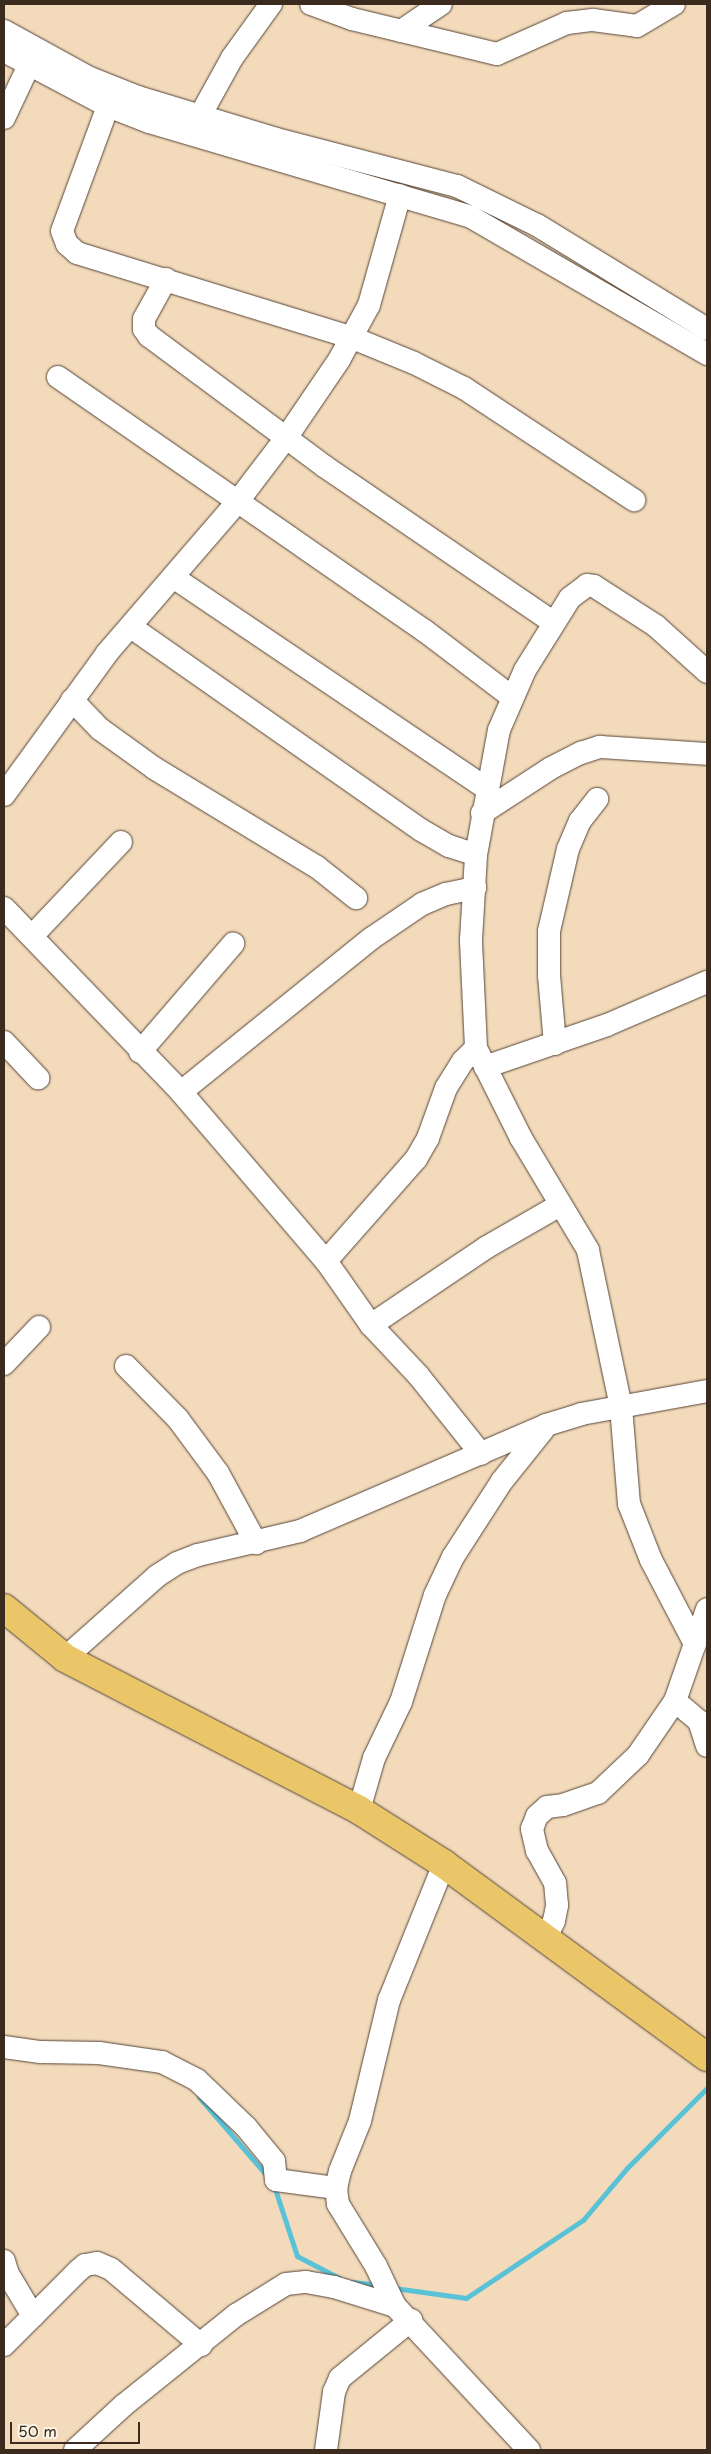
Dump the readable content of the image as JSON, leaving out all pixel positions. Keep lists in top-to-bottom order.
{
  "scale_bar": "50 m"
}
